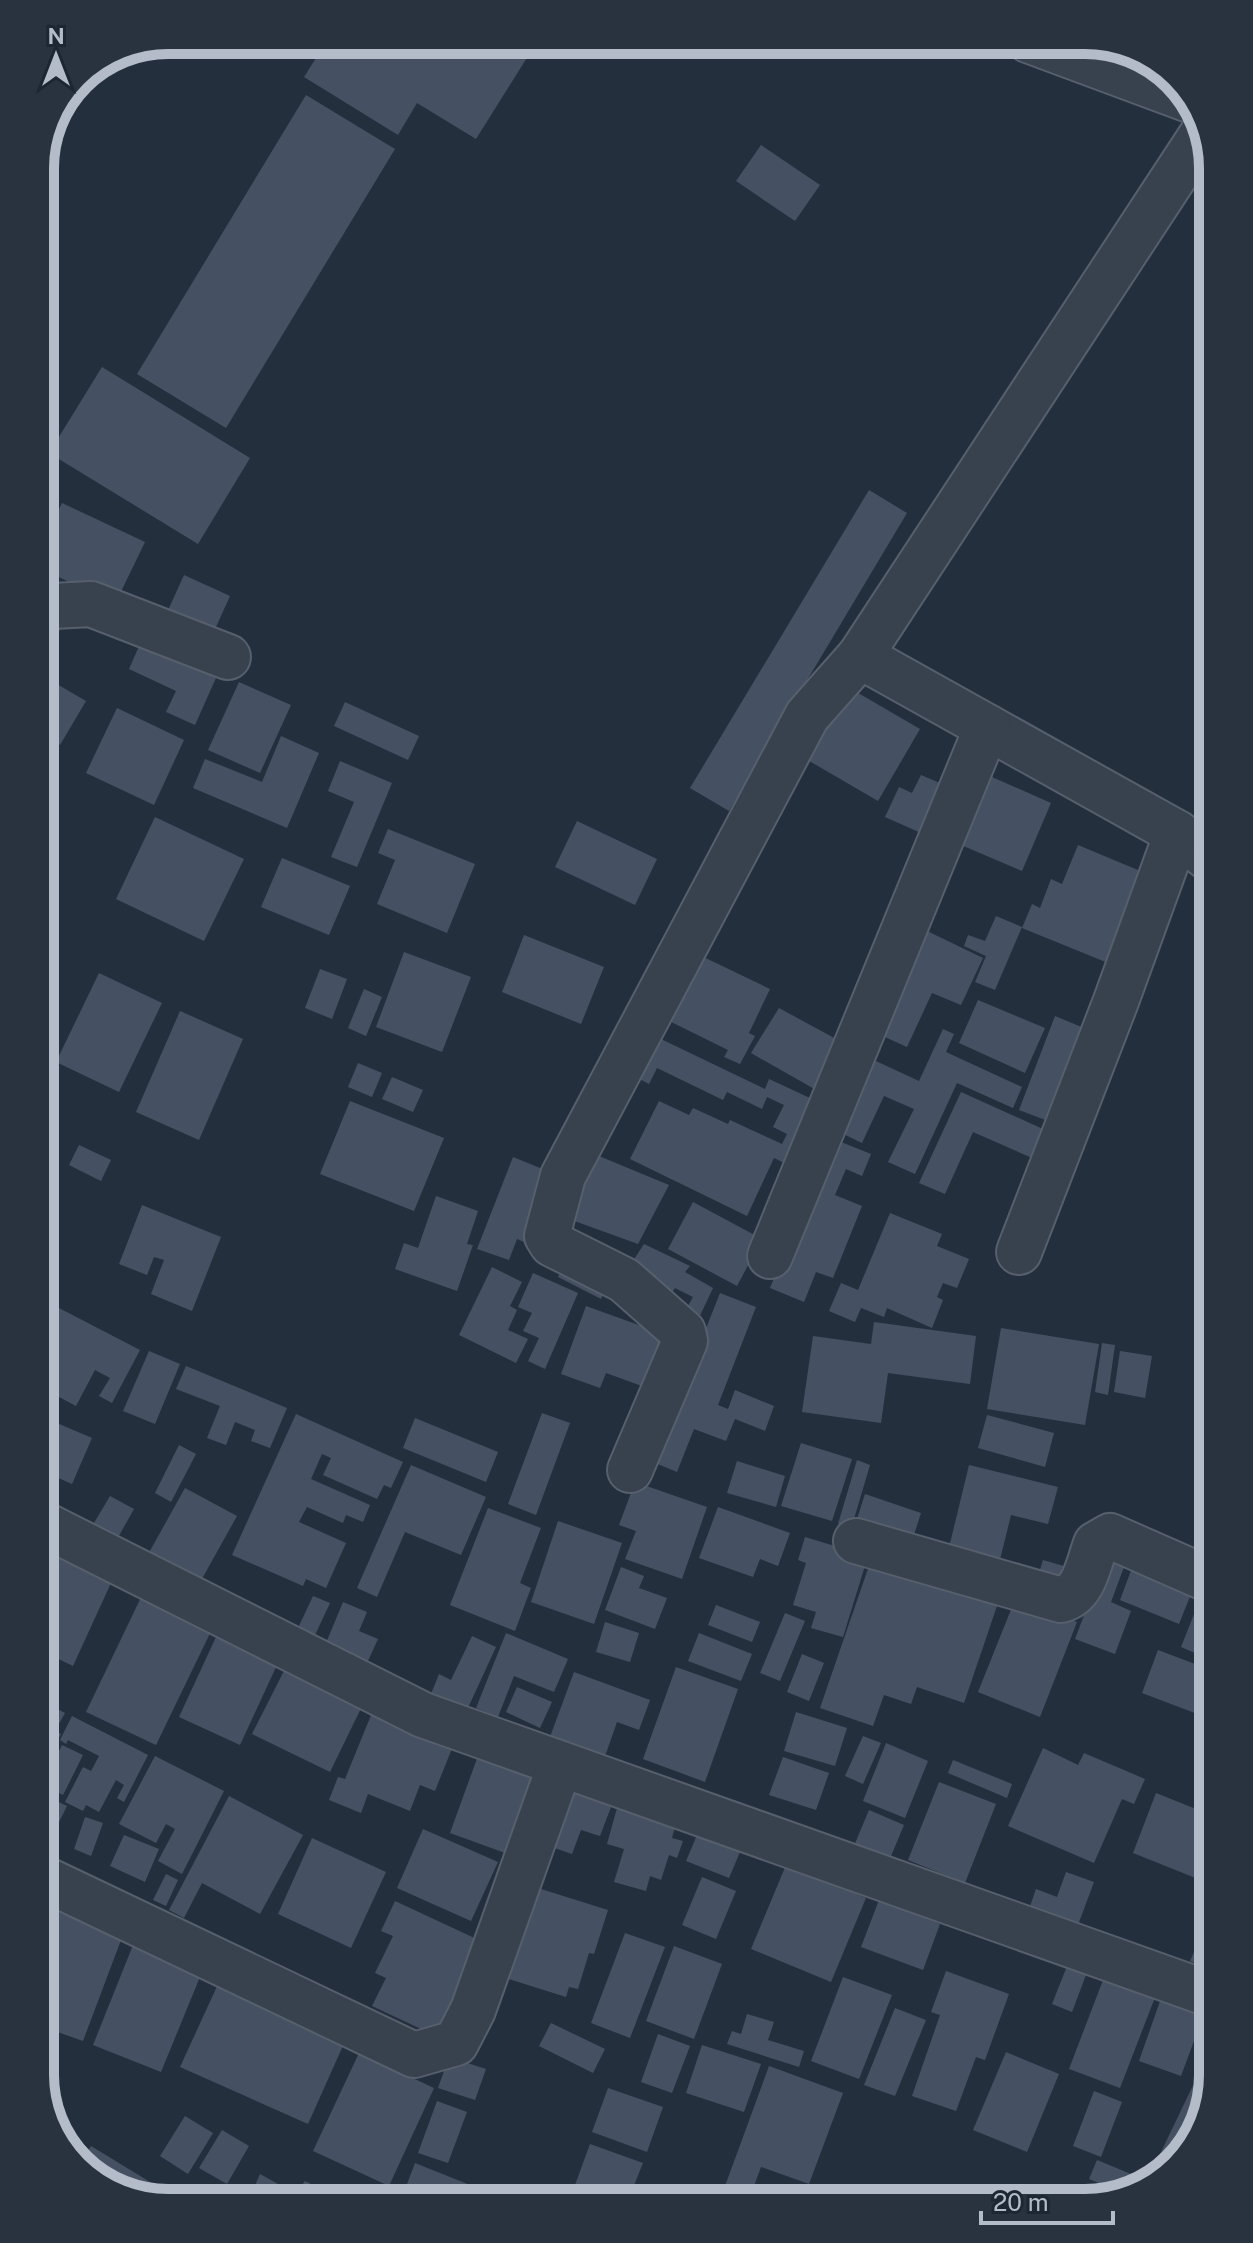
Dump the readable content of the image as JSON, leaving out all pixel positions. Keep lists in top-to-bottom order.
{
  "scale_bar": "20 m",
  "north": "top"
}
